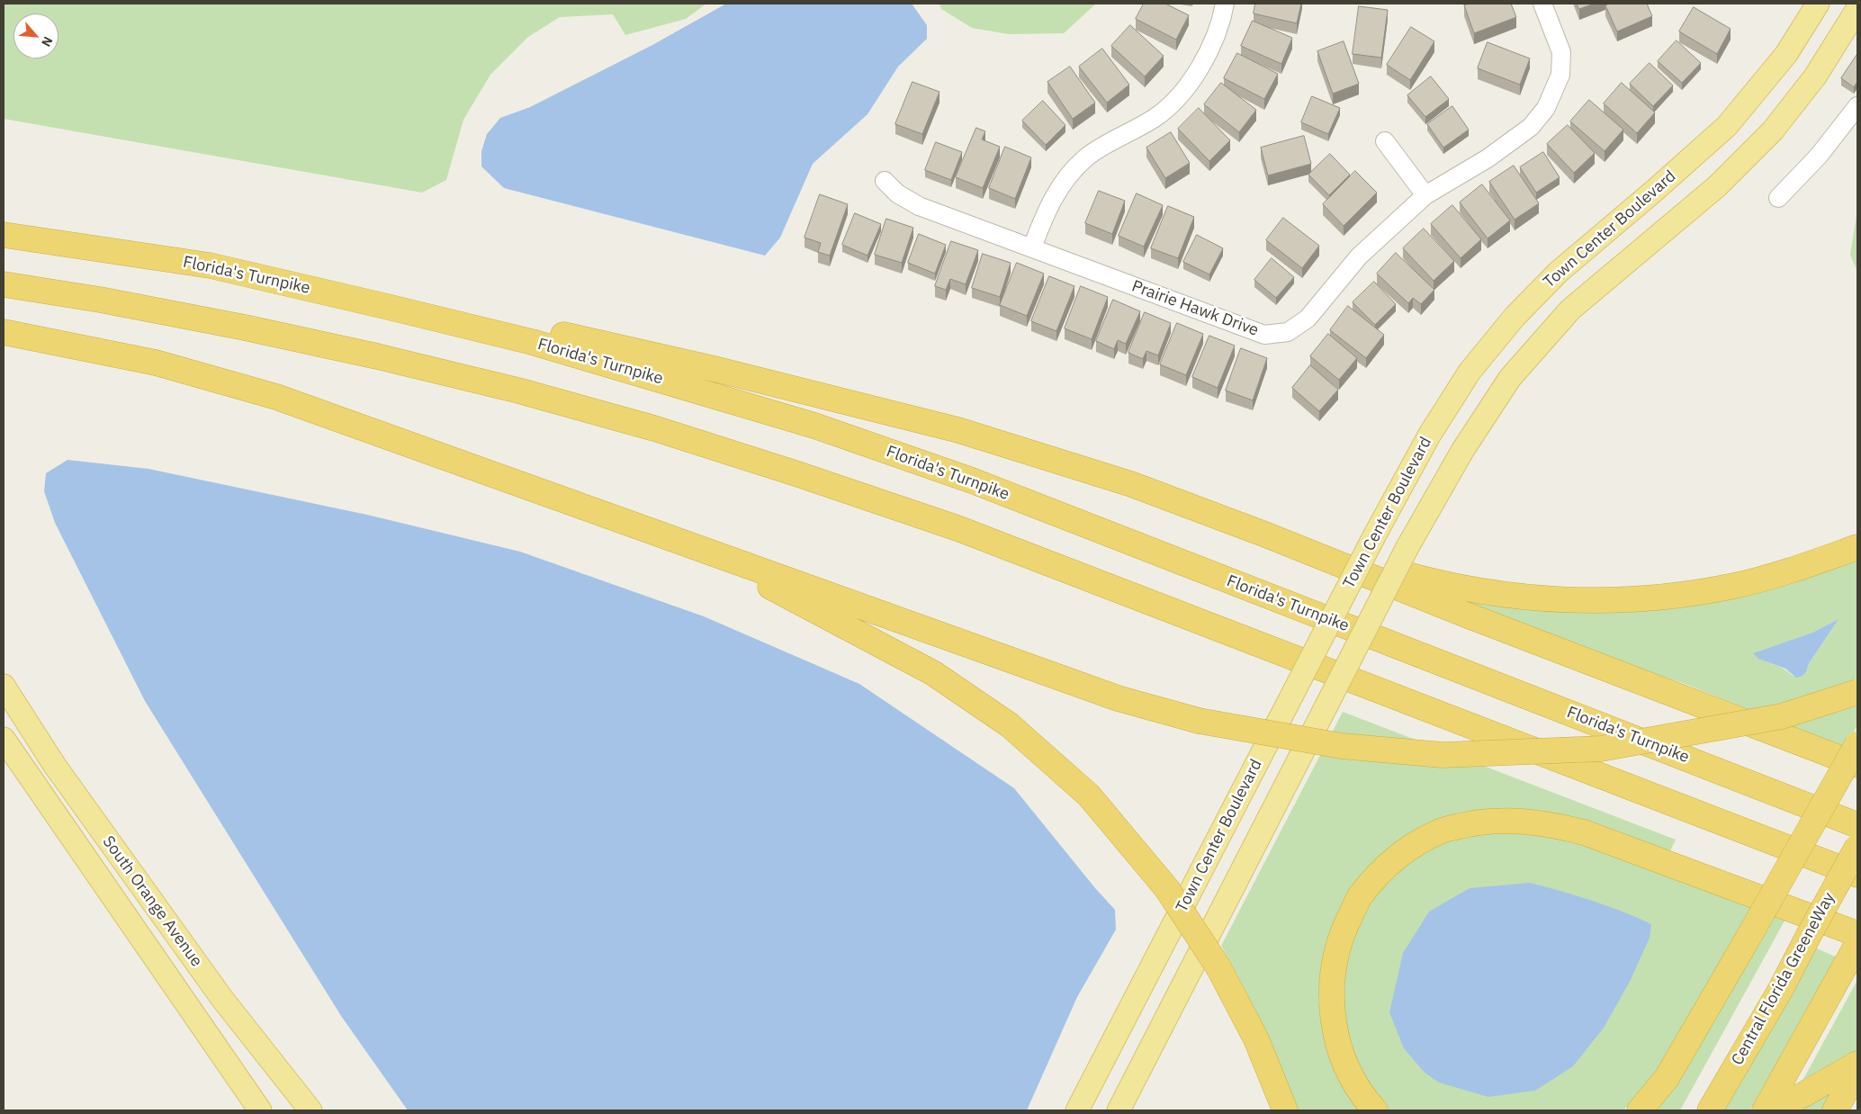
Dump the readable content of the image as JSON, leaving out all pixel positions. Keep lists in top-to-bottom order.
{
  "streets": {
    "highway": ["Florida's Turnpike", "Central Florida GreeneWay"],
    "main road": ["Town Center Boulevard", "South Orange Avenue"],
    "street": ["Prairie Hawk Drive"]
  },
  "north": "bottom right"
}
